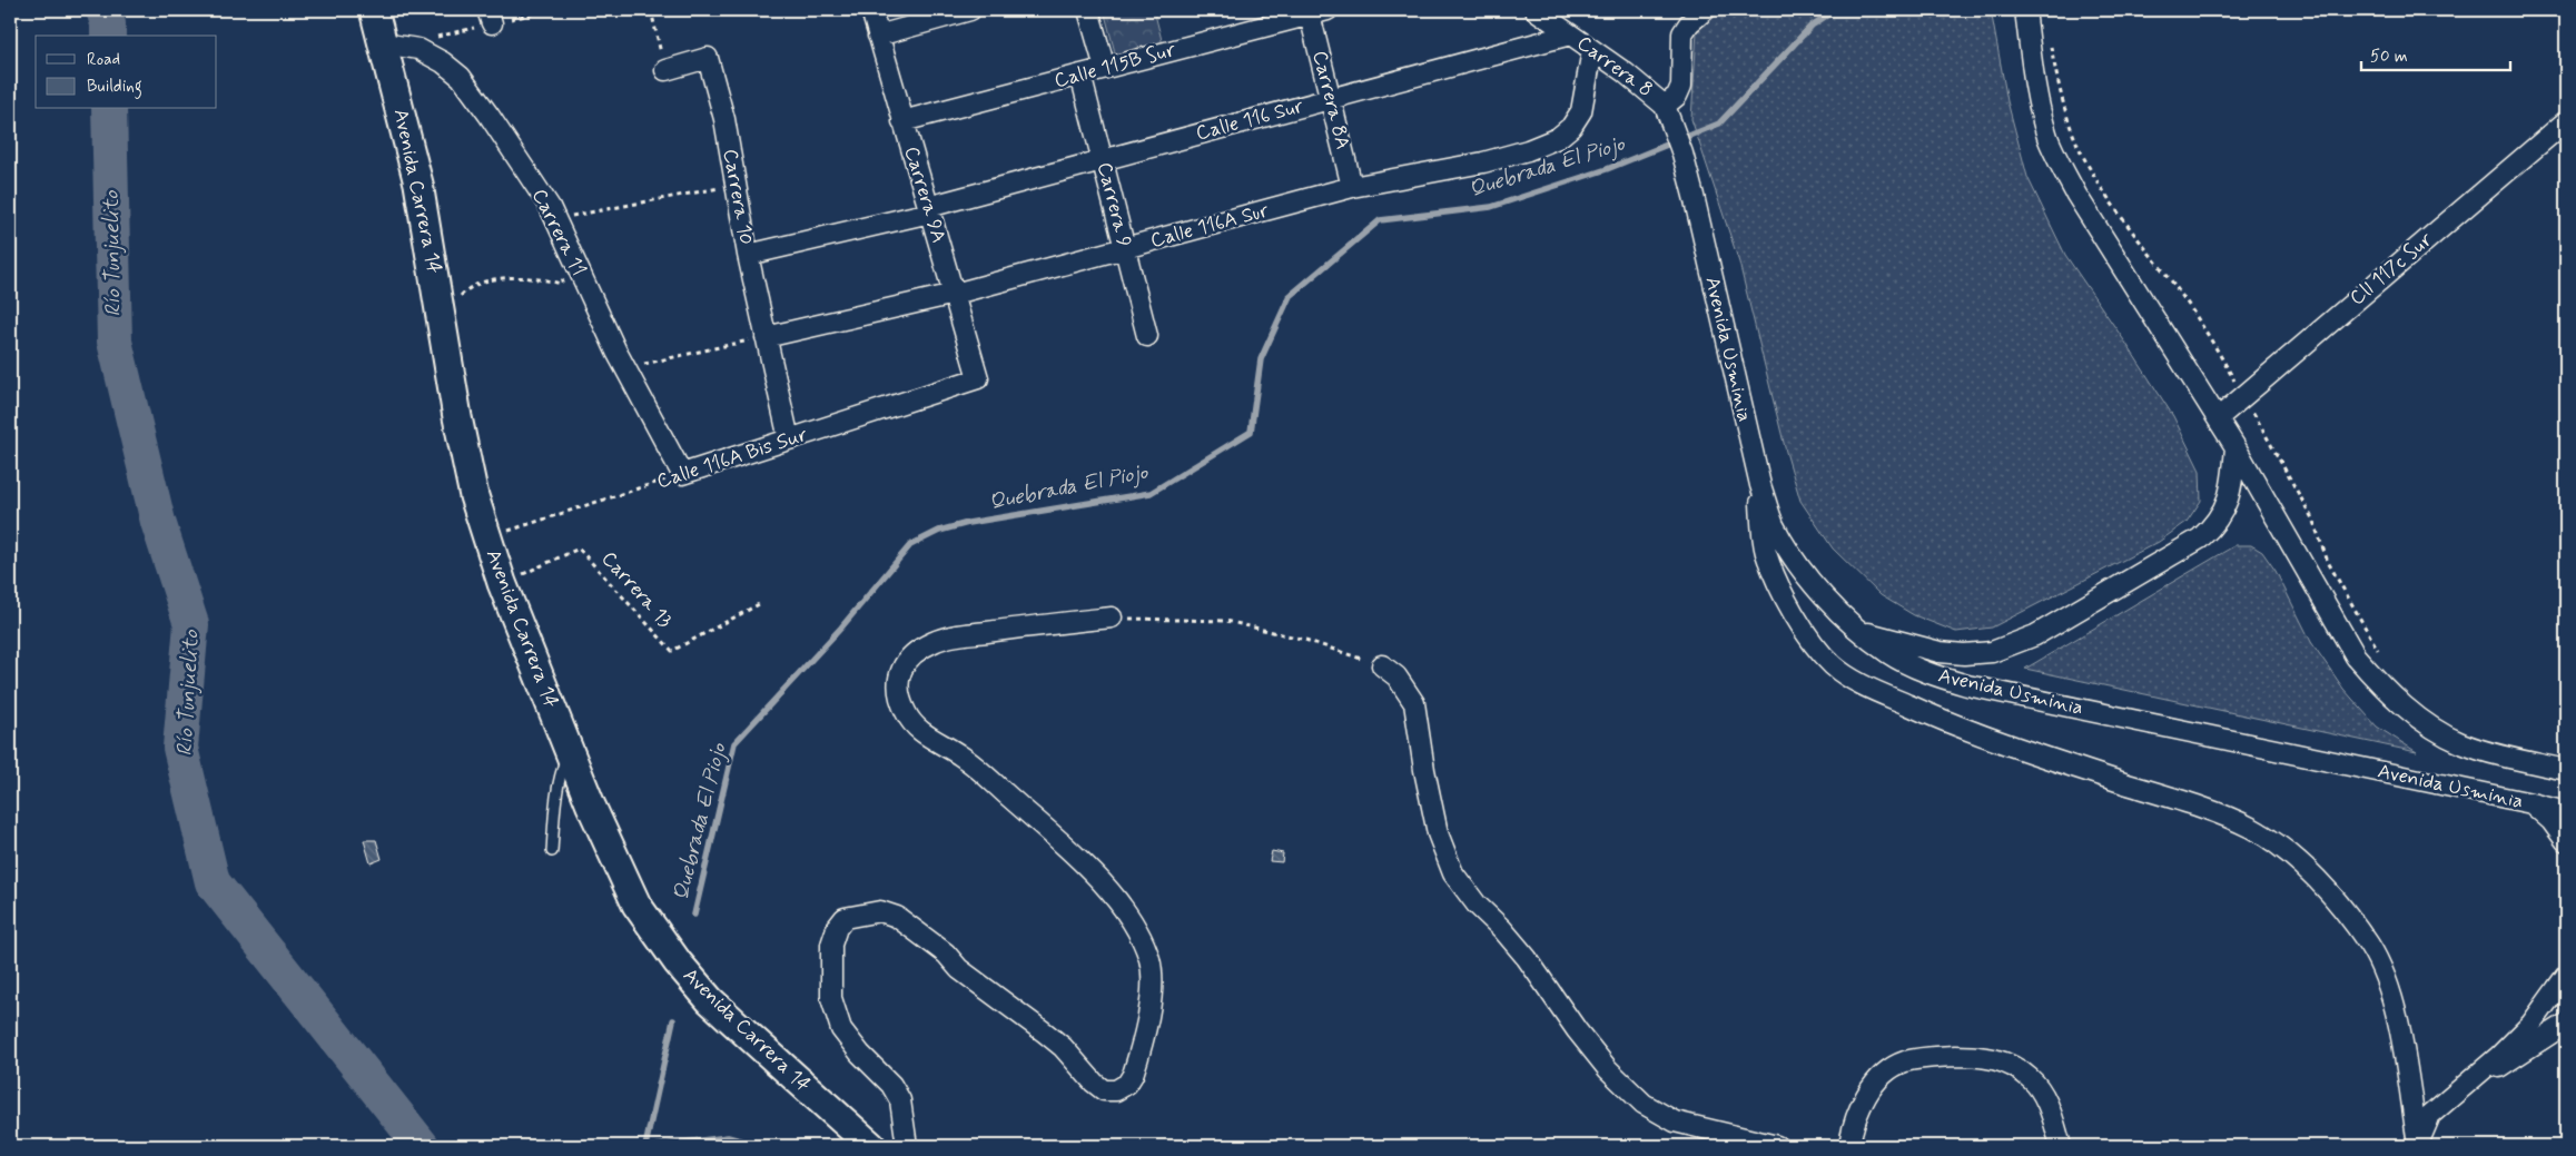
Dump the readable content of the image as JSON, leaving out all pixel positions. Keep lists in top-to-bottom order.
{
  "streets": {
    "main road": ["Avenida Carrera 14"],
    "street": [
      "Calle 115B Sur",
      "Carrera 8",
      "Carrera 8A",
      "Calle 116 Sur",
      "Carrera 9A",
      "Carrera 10",
      "Carrera 9",
      "Calle 116A Sur",
      "Carrera 11",
      "Cll 117c Sur",
      "Avenida Usminia",
      "Calle 116A Bis Sur"
    ],
    "path": ["Carrera 13"]
  },
  "crossings": [
    ["Calle 115B Sur", "Carrera 8A"],
    ["Calle 115B Sur", "Carrera 9A"],
    ["Calle 115B Sur", "Carrera 9"],
    ["Carrera 8", "Calle 116 Sur"],
    ["Carrera 8", "Calle 116A Sur"],
    ["Carrera 8", "Avenida Usminia"],
    ["Carrera 8A", "Calle 116 Sur"],
    ["Carrera 8A", "Calle 116A Sur"],
    ["Calle 116 Sur", "Carrera 9A"],
    ["Calle 116 Sur", "Carrera 10"],
    ["Calle 116 Sur", "Carrera 9"],
    ["Avenida Carrera 14", "Carrera 11"],
    ["Avenida Carrera 14", "Calle 116A Bis Sur"],
    ["Avenida Carrera 14", "Carrera 13"],
    ["Carrera 9A", "Calle 116A Sur"],
    ["Carrera 9A", "Calle 116A Bis Sur"],
    ["Carrera 10", "Calle 116A Sur"],
    ["Carrera 10", "Calle 116A Bis Sur"],
    ["Carrera 9", "Calle 116A Sur"],
    ["Carrera 11", "Calle 116A Bis Sur"],
    ["Cll 117c Sur", "Avenida Usminia"]
  ],
  "water": ["Quebrada El Piojo", "Río Tunjuelito"],
  "legend": ["Road", "Building"],
  "scale_bar": "50 m"
}
